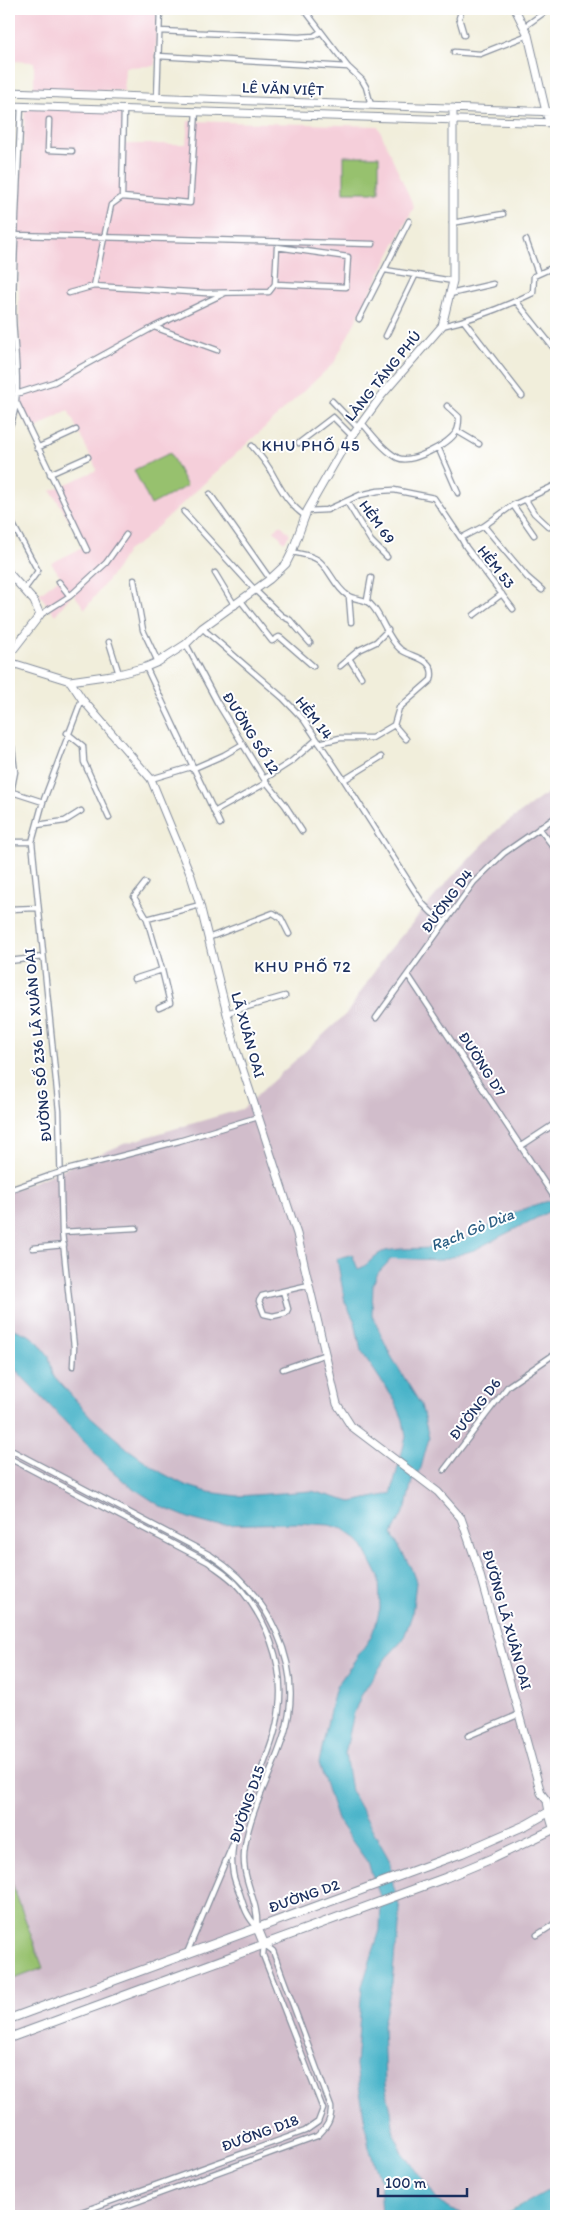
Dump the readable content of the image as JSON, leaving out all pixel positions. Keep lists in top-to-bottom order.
{
  "streets": {
    "main road": [
      "LÊ VĂN VIỆT",
      "LÀNG TĂNG PHÚ",
      "LÃ XUÂN OAI",
      "ĐƯỜNG LÃ XUÂN OAI",
      "ĐƯỜNG D2"
    ],
    "street": [
      "HẺM 69",
      "HẺM 53",
      "HẺM 14",
      "ĐƯỜNG SỐ 12",
      "ĐƯỜNG D4",
      "ĐƯỜNG SỐ 236 LÃ XUÂN OAI",
      "ĐƯỜNG D7",
      "ĐƯỜNG D6",
      "ĐƯỜNG D15",
      "ĐƯỜNG D18"
    ]
  },
  "crossings": [
    ["LÊ VĂN VIỆT", "LÀNG TĂNG PHÚ"],
    ["LÀNG TĂNG PHÚ", "HẺM 53"],
    ["LÀNG TĂNG PHÚ", "HẺM 14"],
    ["LÀNG TĂNG PHÚ", "ĐƯỜNG SỐ 12"],
    ["LÀNG TĂNG PHÚ", "LÃ XUÂN OAI"],
    ["HẺM 69", "HẺM 53"],
    ["HẺM 14", "ĐƯỜNG D4"],
    ["ĐƯỜNG D4", "ĐƯỜNG D7"],
    ["LÃ XUÂN OAI", "ĐƯỜNG SỐ 236 LÃ XUÂN OAI"],
    ["LÃ XUÂN OAI", "ĐƯỜNG LÃ XUÂN OAI"],
    ["ĐƯỜNG LÃ XUÂN OAI", "ĐƯỜNG D2"],
    ["ĐƯỜNG D15", "ĐƯỜNG D2"]
  ],
  "districts": ["KHU PHỐ 45", "KHU PHỐ 72"],
  "water": ["Rạch Gò Dừa"],
  "scale_bar": "100 m"
}
